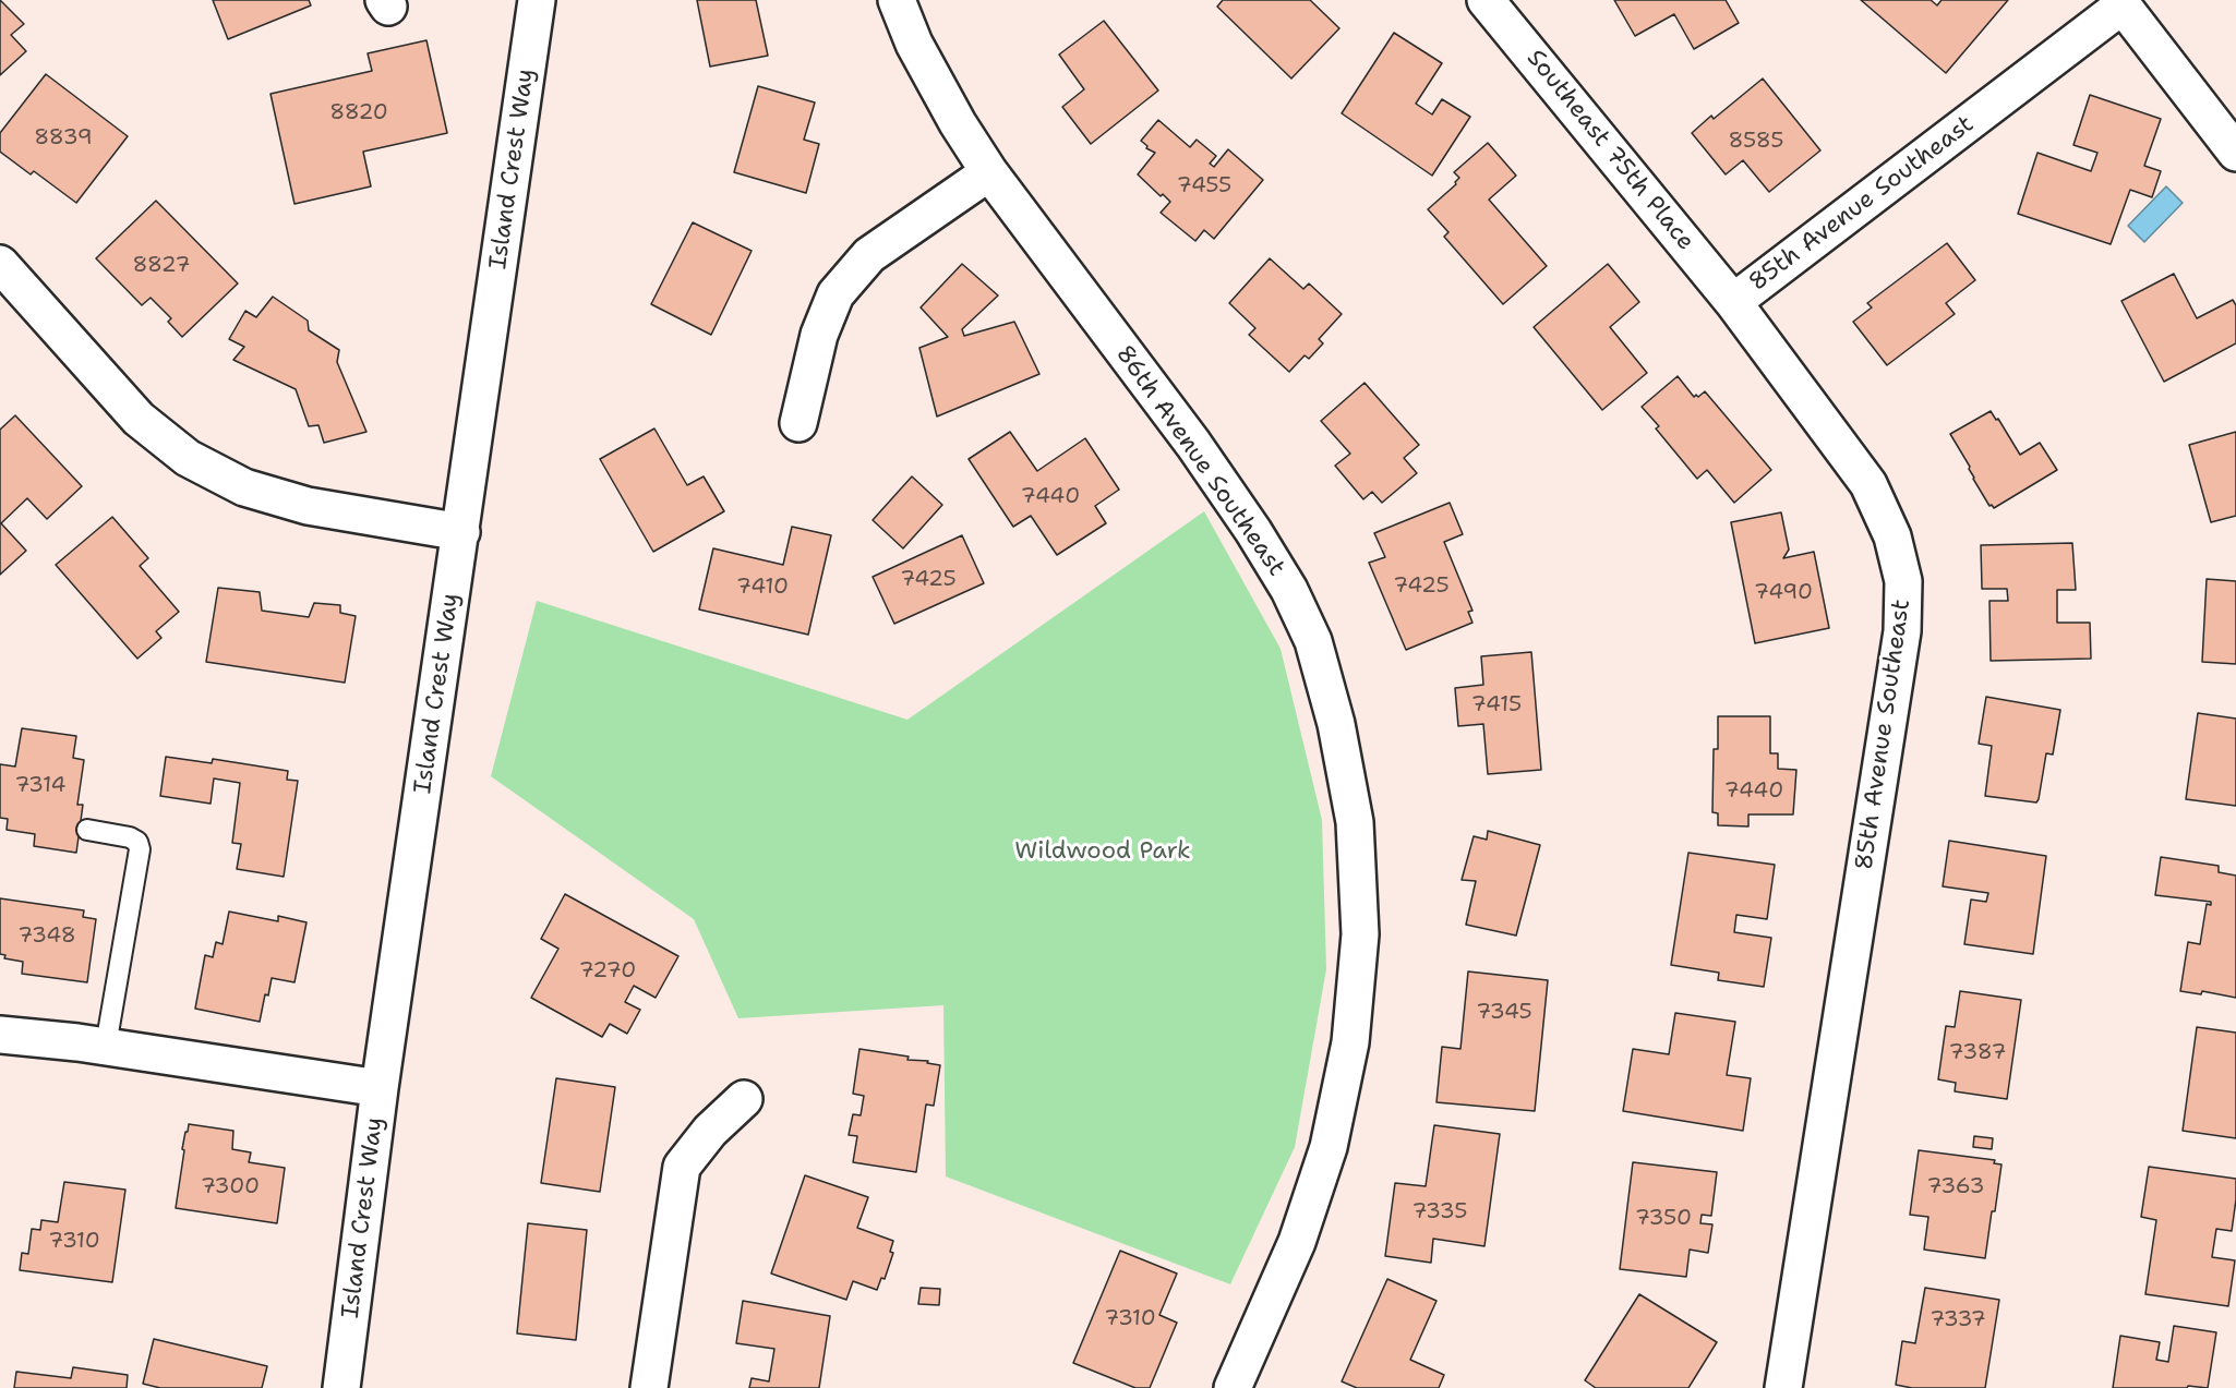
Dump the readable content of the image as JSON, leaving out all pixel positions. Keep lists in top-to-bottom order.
{
  "streets": {
    "street": [
      "Southeast 75th Place",
      "Island Crest Way",
      "85th Avenue Southeast",
      "86th Avenue Southeast"
    ]
  },
  "crossings": [
    ["Southeast 75th Place", "85th Avenue Southeast"]
  ],
  "parks": ["Wildwood Park"],
  "house_numbers": [
    "8820",
    "8839",
    "8585",
    "7455",
    "8827",
    "7440",
    "7425",
    "7425",
    "7410",
    "7490",
    "7415",
    "7314",
    "7440",
    "7348",
    "7270",
    "7345",
    "7387",
    "7300",
    "7363",
    "7335",
    "7350",
    "7310",
    "7310",
    "7337"
  ]
}
